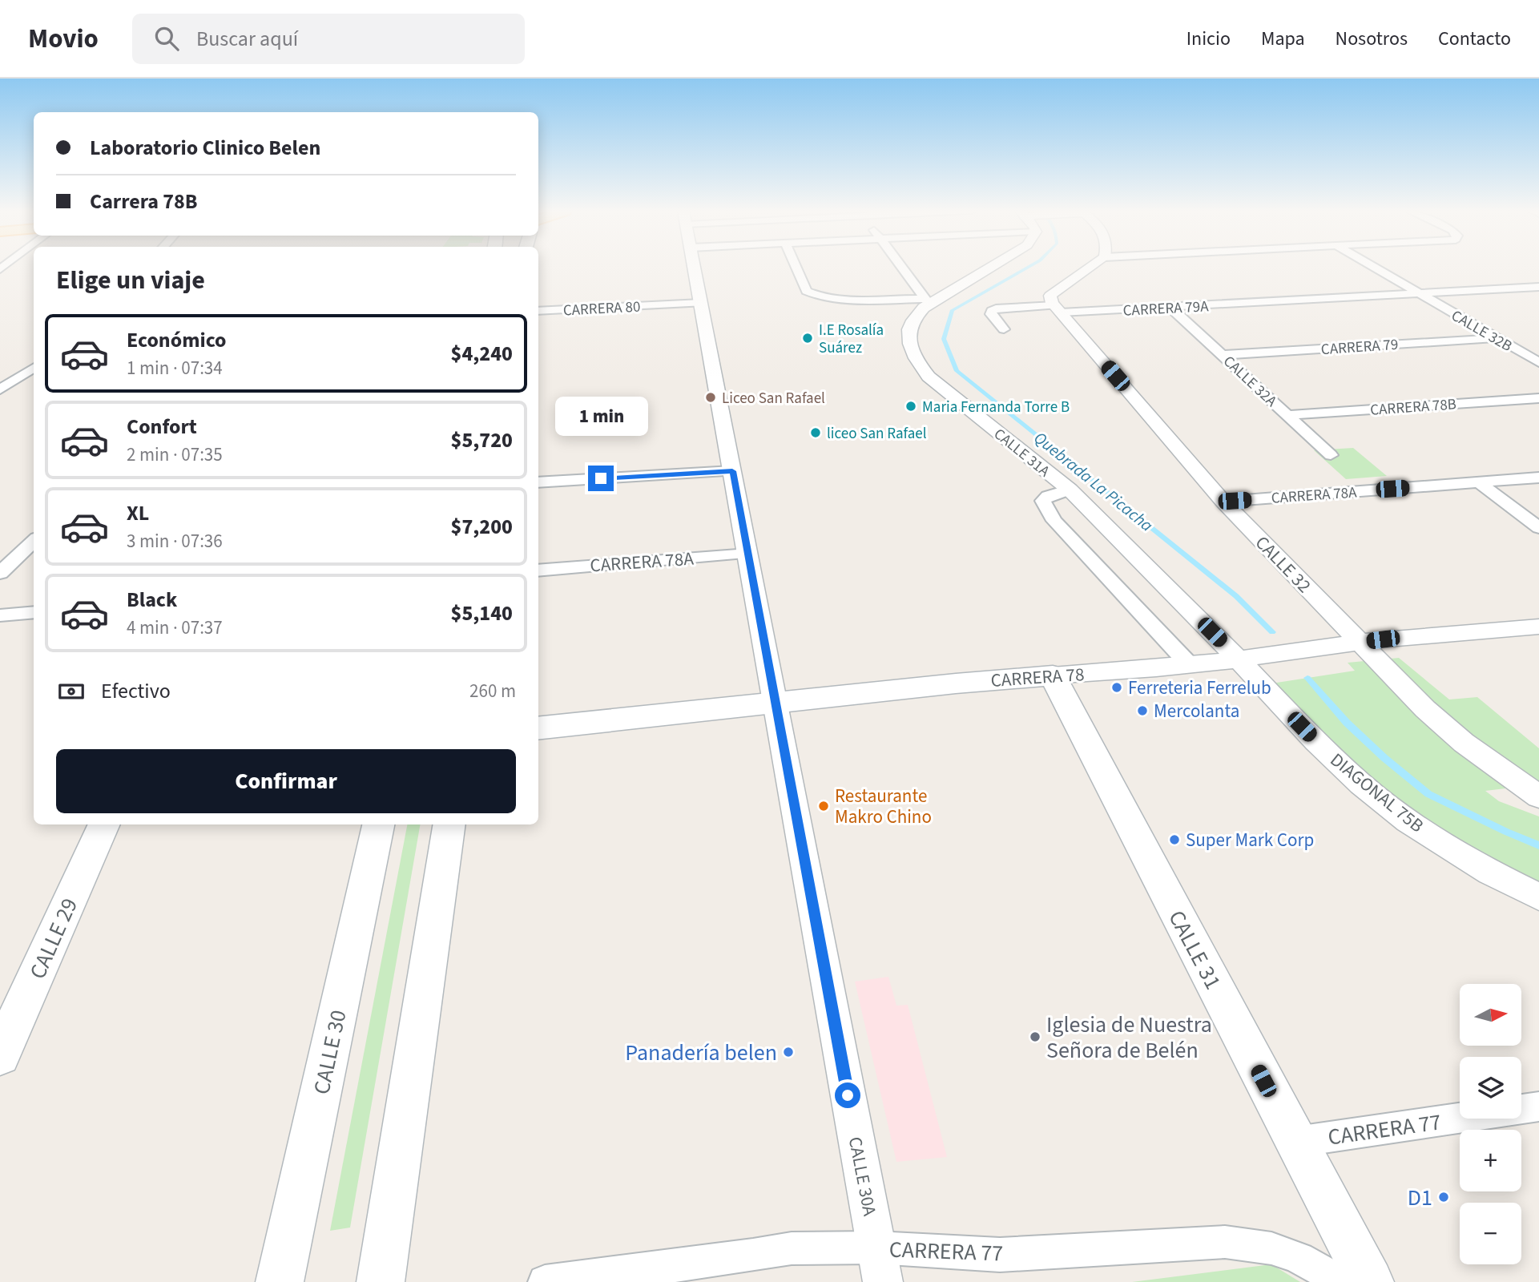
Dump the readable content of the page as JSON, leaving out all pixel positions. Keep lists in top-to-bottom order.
{
  "streets": {
    "main road": [
      "CARRERA 78",
      "CALLE 29",
      "CALLE 31",
      "CALLE 30"
    ],
    "street": [
      "CARRERA 80",
      "CARRERA 79A",
      "CALLE 32B",
      "CARRERA 79",
      "CALLE 32A",
      "CARRERA 78B",
      "CALLE 31A",
      "CARRERA 78A",
      "CALLE 32",
      "DIAGONAL 75B",
      "CARRERA 77",
      "CALLE 30A"
    ]
  },
  "crossings": [
    ["CARRERA 80", "CALLE 30A"],
    ["CARRERA 79A", "CALLE 32B"],
    ["CARRERA 79A", "CALLE 32A"],
    ["CARRERA 79A", "CALLE 32"],
    ["CALLE 32B", "CARRERA 79"],
    ["CARRERA 79", "CALLE 32A"],
    ["CALLE 32A", "CARRERA 78B"],
    ["CALLE 31A", "CARRERA 78"],
    ["CALLE 31A", "DIAGONAL 75B"],
    ["CARRERA 78A", "CALLE 32"],
    ["CARRERA 78A", "CALLE 30A"],
    ["CALLE 32", "CARRERA 78"],
    ["CARRERA 78", "DIAGONAL 75B"],
    ["CARRERA 78", "CALLE 31"],
    ["CARRERA 78", "CALLE 30A"],
    ["CALLE 31", "CARRERA 77"],
    ["CARRERA 77", "CALLE 30A"]
  ],
  "water": ["Quebrada La Picacha"],
  "places": [
    "I.E Rosalía Suárez",
    "Liceo San Rafael",
    "Maria Fernanda Torre B",
    "liceo San Rafael",
    "Ferreteria Ferrelub",
    "Mercolanta",
    "Restaurante Makro Chino",
    "Super Mark Corp",
    "Iglesia de Nuestra Señora de Belén",
    "Panadería belen",
    "D1"
  ],
  "north": "right",
  "page": {
    "header": "Movio",
    "search": "Buscar aquí",
    "nav": [
      "Inicio",
      "Mapa",
      "Nosotros",
      "Contacto"
    ],
    "banner": ["Laboratorio Clinico Belen", "Carrera 78B"],
    "heading": "Elige un viaje",
    "list": [
      {
        "name": "Económico",
        "note": "1 min · 07:34",
        "value": "$4,240"
      },
      {
        "name": "Confort",
        "note": "2 min · 07:35",
        "value": "$5,720"
      },
      {
        "name": "XL",
        "note": "3 min · 07:36",
        "value": "$7,200"
      },
      {
        "name": "Black",
        "note": "4 min · 07:37",
        "value": "$5,140"
      }
    ],
    "bubble": "1 min",
    "pay": ["Efectivo", "260 m"],
    "buttons": "Confirmar",
    "map_buttons": ["+", "−"]
  }
}
